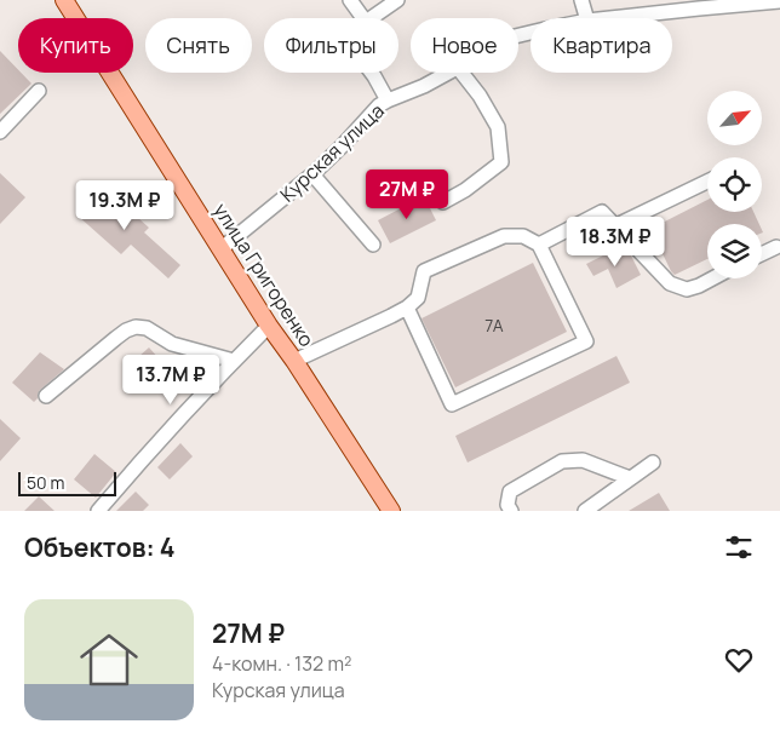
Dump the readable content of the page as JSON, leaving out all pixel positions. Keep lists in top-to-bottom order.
{
  "streets": {
    "main road": ["улица Григоренко"],
    "street": ["Курская улица"]
  },
  "crossings": [
    ["Курская улица", "улица Григоренко"]
  ],
  "house_numbers": ["7А"],
  "scale_bar": "50 m",
  "north": "top right",
  "page": {
    "chip": [
      "Купить",
      "Снять",
      "Фильтры",
      "Новое",
      "Квартира"
    ],
    "price": [
      "27M ₽",
      "19.3M ₽",
      "18.3M ₽",
      "13.7M ₽"
    ],
    "scale": "50 m",
    "heading": "Объектов: 4",
    "list": [
      {
        "name": "27M ₽",
        "note": "4-комн. · 132 m² · Курская улица"
      }
    ]
  }
}
